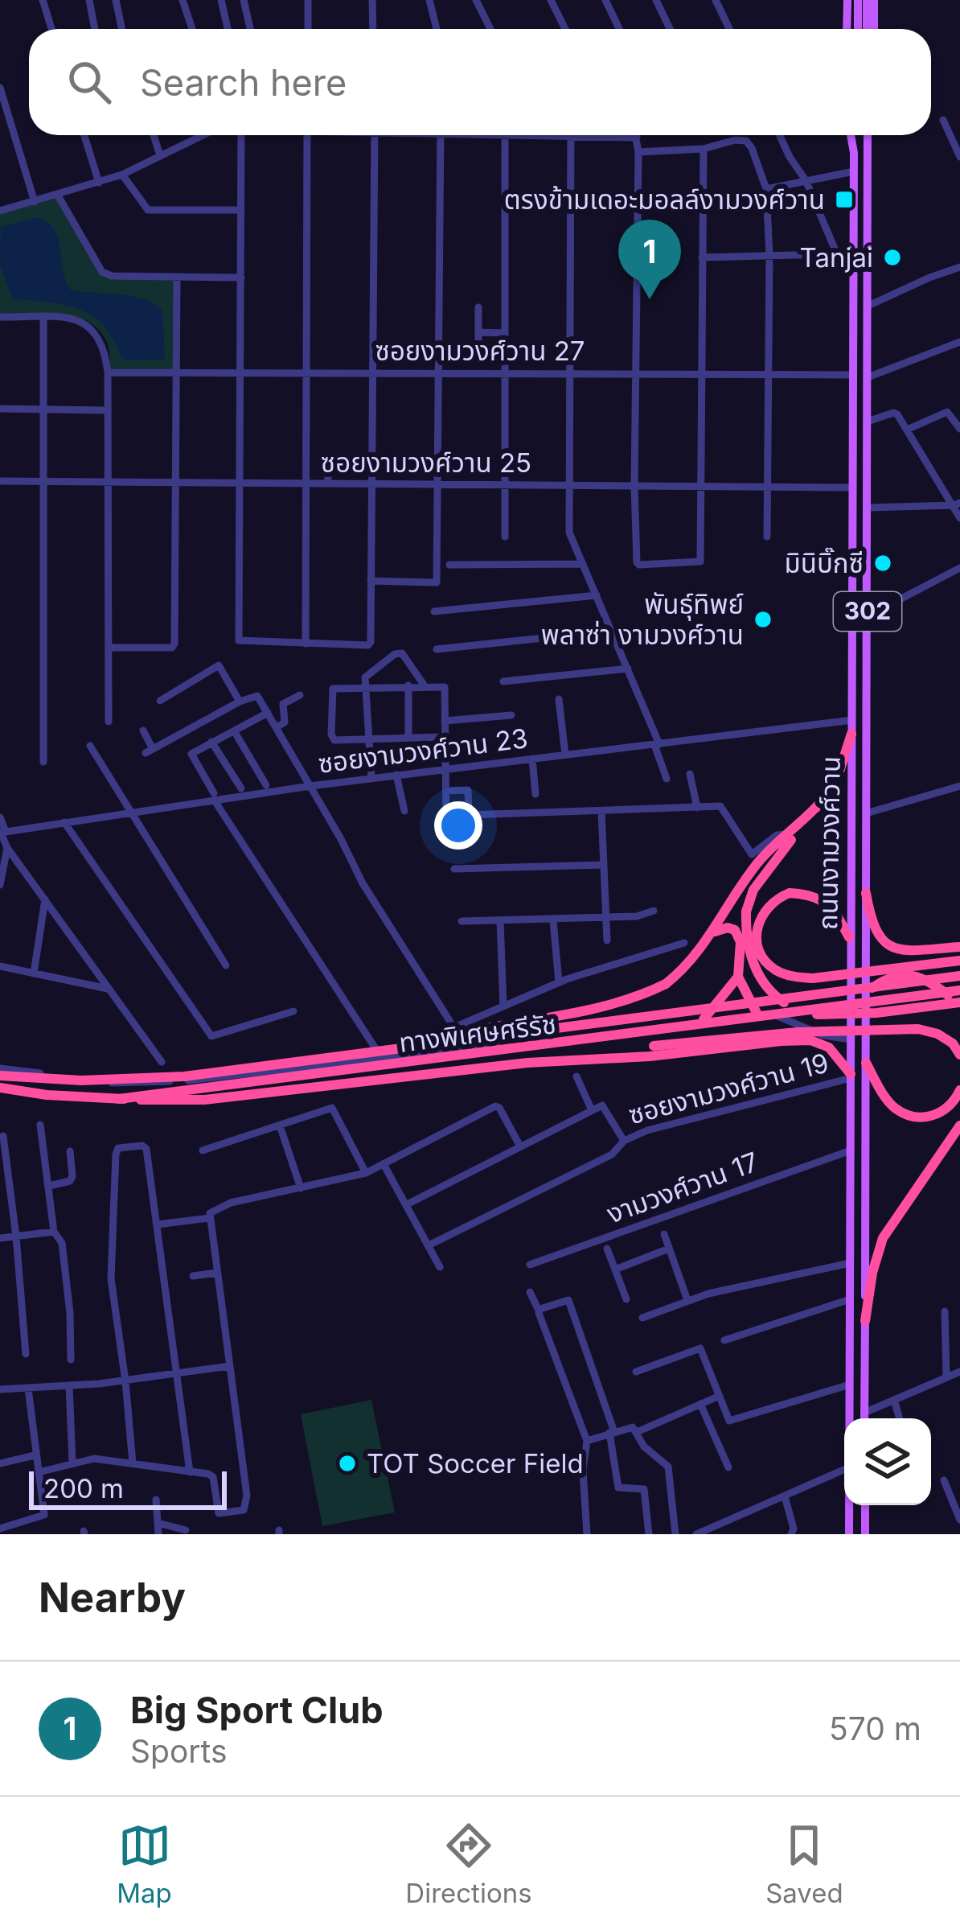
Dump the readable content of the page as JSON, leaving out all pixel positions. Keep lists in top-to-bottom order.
{
  "streets": {
    "highway": ["ทางพิเศษศรีรัช"],
    "main road": ["302", "ถนนงามวงศ์วาน"],
    "street": [
      "ซอยงามวงศ์วาน 27",
      "ซอยงามวงศ์วาน 25",
      "ซอยงามวงศ์วาน 23",
      "ซอยงามวงศ์วาน 19",
      "งามวงศ์วาน 17"
    ]
  },
  "crossings": [
    ["ซอยงามวงศ์วาน 27", "ถนนงามวงศ์วาน"],
    ["ซอยงามวงศ์วาน 25", "ถนนงามวงศ์วาน"],
    ["ซอยงามวงศ์วาน 23", "ถนนงามวงศ์วาน"],
    ["ถนนงามวงศ์วาน", "ซอยงามวงศ์วาน 19"],
    ["ถนนงามวงศ์วาน", "งามวงศ์วาน 17"]
  ],
  "places": {
    "transit": ["ตรงข้ามเดอะมอลล์งามวงศ์วาน"],
    "other": [
      "Tanjai",
      "มินิบิ๊กซี",
      "พันธุ์ทิพย์ พลาซ่า งามวงศ์วาน",
      "TOT Soccer Field"
    ]
  },
  "scale_bar": "200 m",
  "page": {
    "search": "Search here",
    "pins": "1",
    "scale": "200 m",
    "heading": "Nearby",
    "list": [
      {
        "mark": "1",
        "name": "Big Sport Club",
        "note": "Sports",
        "value": "570 m"
      }
    ],
    "nav": ["Map", "Directions", "Saved"]
  }
}
